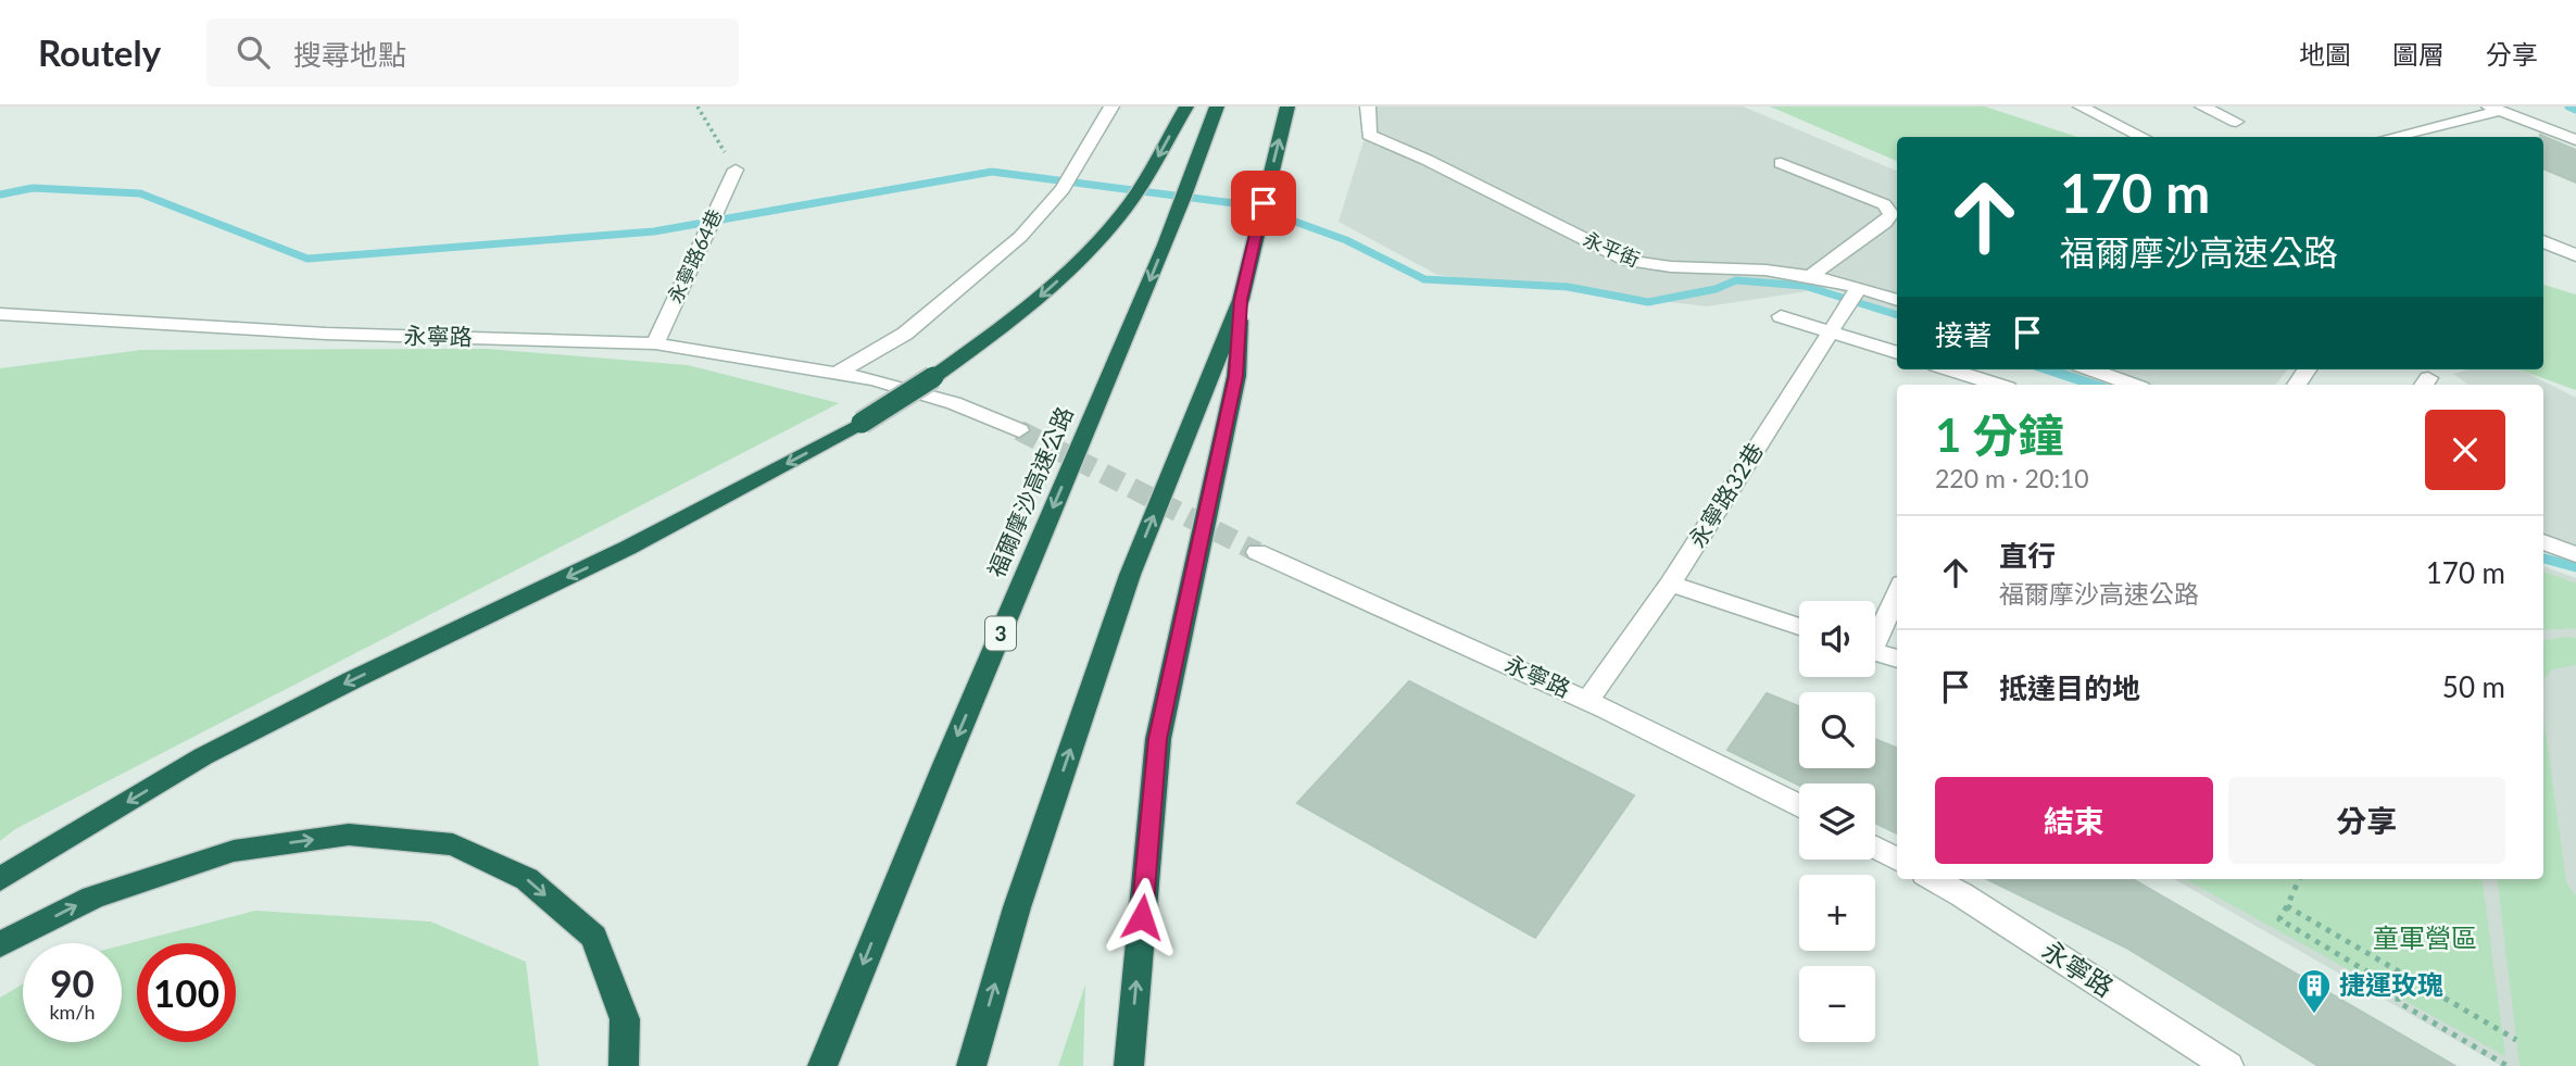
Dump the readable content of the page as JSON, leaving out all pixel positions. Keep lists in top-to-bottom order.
{
  "streets": {
    "highway": ["福爾摩沙高速公路", "3"],
    "street": [
      "永平街",
      "永寧路64巷",
      "永寧路",
      "永寧路32巷"
    ]
  },
  "crossings": [
    ["永平街", "永寧路32巷"],
    ["永寧路64巷", "永寧路"],
    ["永寧路", "永寧路32巷"]
  ],
  "parks": ["童軍營區"],
  "places": {
    "building": ["捷運玫瑰"]
  },
  "page": {
    "header": "Routely",
    "search": "搜尋地點",
    "nav": ["地圖", "圖層", "分享"],
    "turn": ["170 m", "福爾摩沙高速公路"],
    "then": "接著",
    "heading": ["1 分鐘", "220 m · 20:10"],
    "list": [
      {
        "name": "直行",
        "note": "福爾摩沙高速公路",
        "value": "170 m"
      },
      {
        "name": "抵達目的地",
        "value": "50 m"
      }
    ],
    "map_buttons": ["+", "−"],
    "buttons": ["結束", "分享"],
    "speed": "90 km/h",
    "limit": "100"
  }
}
